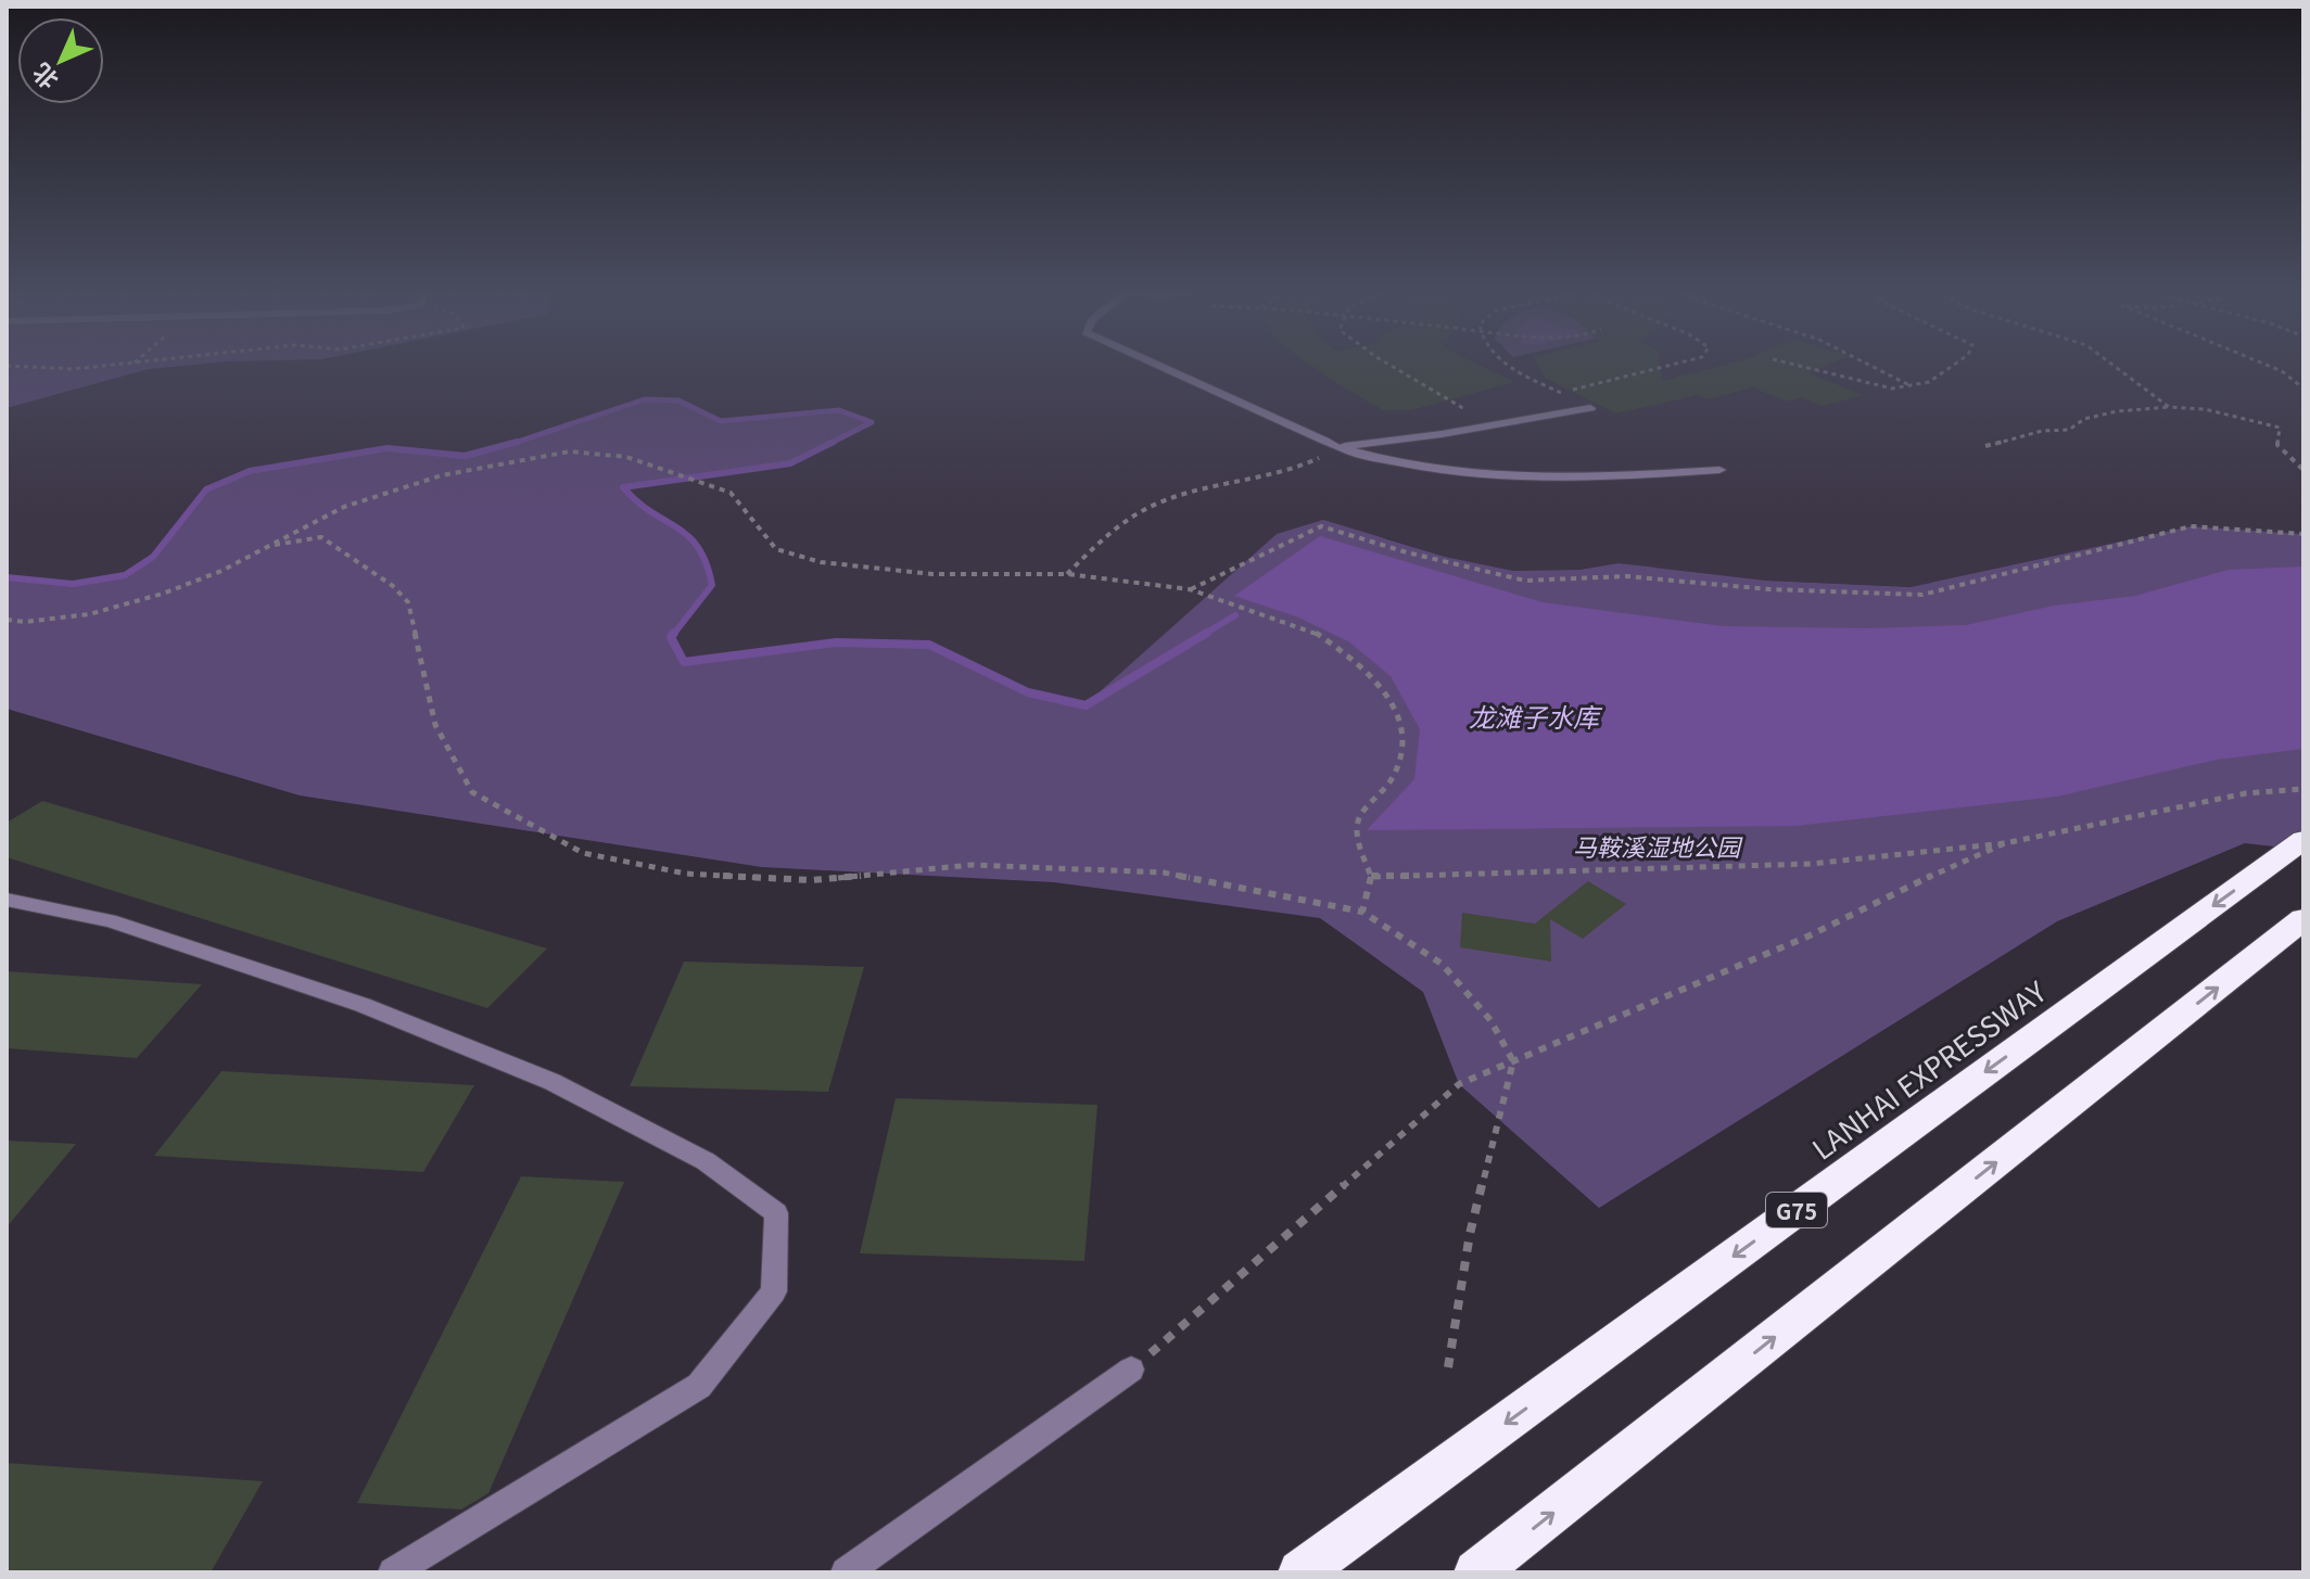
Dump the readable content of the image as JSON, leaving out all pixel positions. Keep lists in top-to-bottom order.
{
  "streets": {
    "highway": ["LANHAI EXPRESSWAY", "G75"]
  },
  "water": ["龙滩子水库"],
  "parks": ["马鞍溪湿地公园"],
  "north": "bottom left"
}
